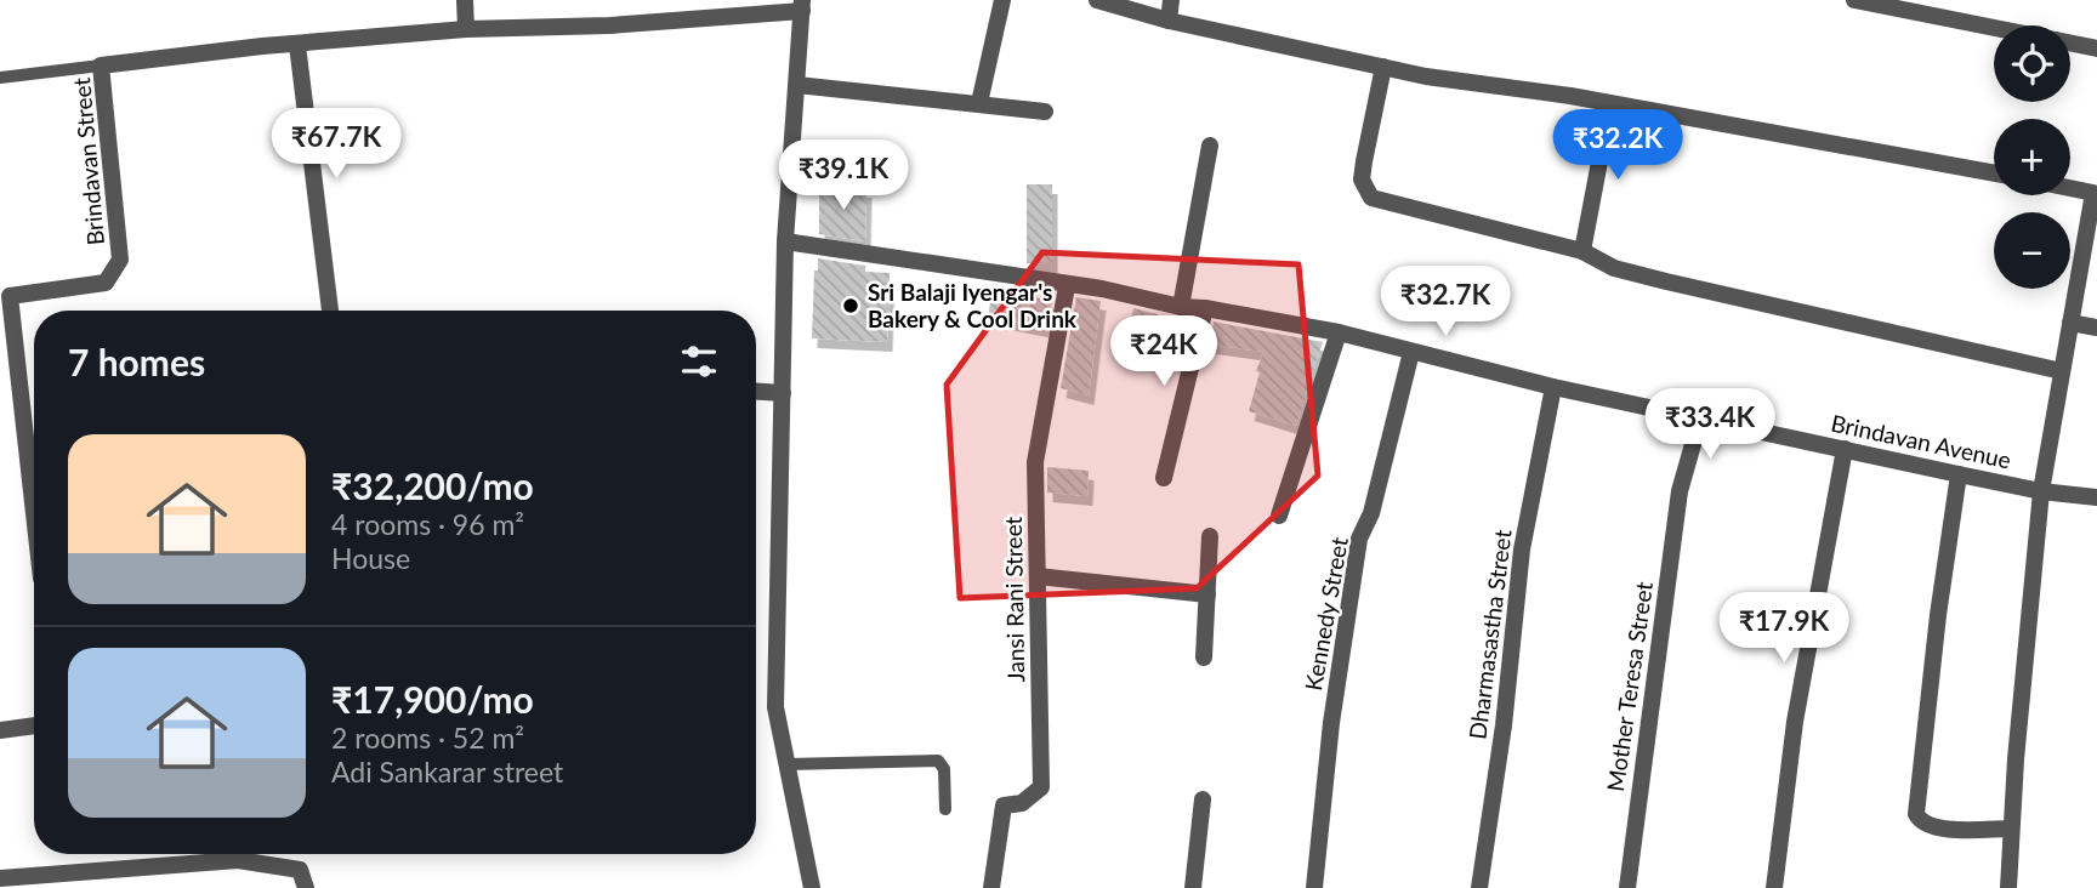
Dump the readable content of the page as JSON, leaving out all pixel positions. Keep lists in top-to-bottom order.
{
  "streets": {
    "street": [
      "Brindavan Street",
      "Brindavan Avenue",
      "Jansi Rani Street",
      "Kennedy Street",
      "Dharmasastha Street",
      "Mother Teresa Street"
    ]
  },
  "crossings": [
    ["Brindavan Avenue", "Jansi Rani Street"],
    ["Brindavan Avenue", "Kennedy Street"],
    ["Brindavan Avenue", "Dharmasastha Street"],
    ["Brindavan Avenue", "Mother Teresa Street"]
  ],
  "places": ["Sri Balaji Iyengar's Bakery & Cool Drink"],
  "page": {
    "map_buttons": ["+", "−"],
    "price": [
      "₹67.7K",
      "₹32.2K",
      "₹39.1K",
      "₹32.7K",
      "₹24K",
      "₹33.4K",
      "₹17.9K"
    ],
    "heading": "7 homes",
    "list": [
      {
        "name": "₹32,200/mo",
        "note": "4 rooms · 96 m² · House"
      },
      {
        "name": "₹17,900/mo",
        "note": "2 rooms · 52 m² · Adi Sankarar street"
      }
    ]
  }
}
